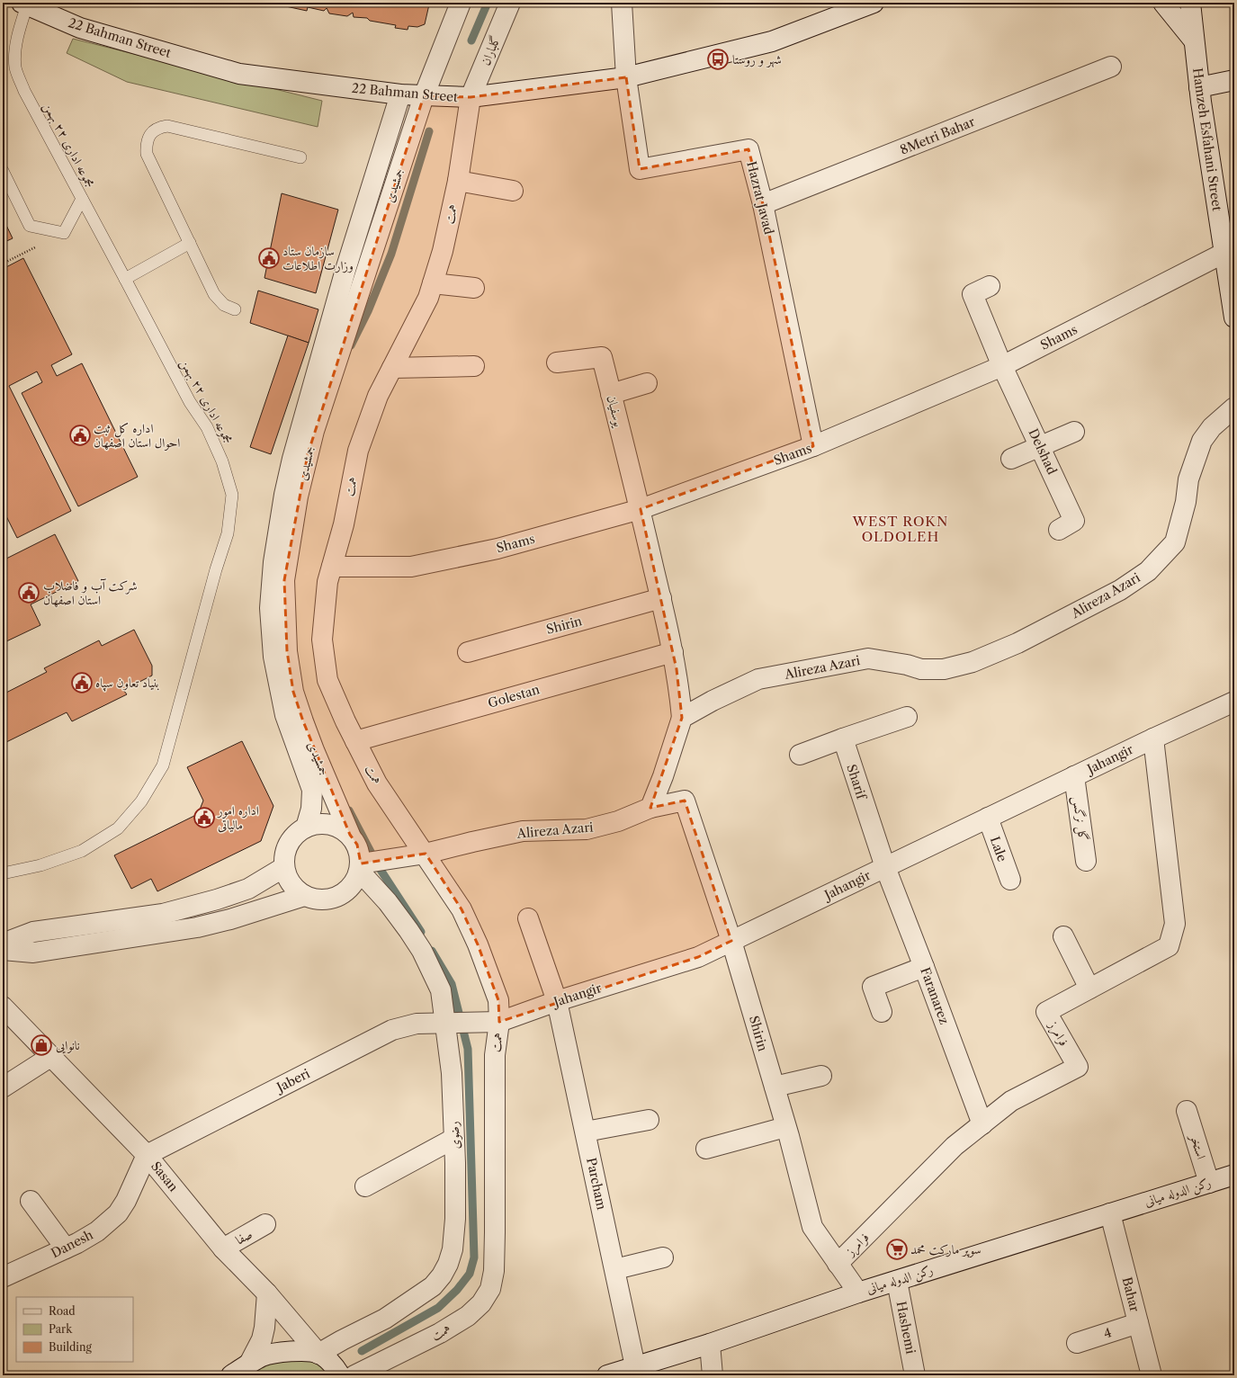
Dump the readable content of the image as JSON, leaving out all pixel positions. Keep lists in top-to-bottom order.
{
  "streets": {
    "street": [
      "22 Bahman Street",
      "گلباران",
      "8Metri Bahar",
      "Hamzeh Esfahani Street",
      "جمشیدی",
      "Hazrat Javad",
      "همت",
      "Shams",
      "یوسفیان",
      "Delshad",
      "Alireza Azari",
      "Shirin",
      "Golestan",
      "Jahangir",
      "Sharif",
      "گل نرگس",
      "Lale",
      "Faranarez",
      "فرامرز",
      "Jaberi",
      "رضوی",
      "استخر",
      "Sasan",
      "Parcham",
      "رکن الدوله میانی",
      "صفا",
      "Danesh",
      "Bahar",
      "Hashemi",
      "4"
    ],
    "lane": ["مجموعه اداری ۲۲ بهمن"]
  },
  "crossings": [
    ["22 Bahman Street", "گلباران"],
    ["22 Bahman Street", "مجموعه اداری ۲۲ بهمن"],
    ["22 Bahman Street", "جمشیدی"],
    ["22 Bahman Street", "Hazrat Javad"],
    ["22 Bahman Street", "همت"],
    ["گلباران", "همت"],
    ["8Metri Bahar", "Hazrat Javad"],
    ["Hamzeh Esfahani Street", "Shams"],
    ["جمشیدی", "Alireza Azari"],
    ["جمشیدی", "رضوی"],
    ["Hazrat Javad", "Shams"],
    ["همت", "Shams"],
    ["همت", "Alireza Azari"],
    ["همت", "Golestan"],
    ["همت", "Jahangir"],
    ["Shams", "یوسفیان"],
    ["Shams", "Delshad"],
    ["Alireza Azari", "Shirin"],
    ["Alireza Azari", "رضوی"],
    ["Shirin", "Jahangir"],
    ["Shirin", "فرامرز"],
    ["Shirin", "رکن الدوله میانی"],
    ["Jahangir", "Sharif"],
    ["Jahangir", "گل نرگس"],
    ["Jahangir", "Lale"],
    ["Jahangir", "Faranarez"],
    ["Jahangir", "فرامرز"],
    ["Jahangir", "Jaberi"],
    ["Jahangir", "رضوی"],
    ["Jahangir", "Parcham"],
    ["Sharif", "Faranarez"],
    ["Faranarez", "فرامرز"],
    ["Jaberi", "رضوی"],
    ["Jaberi", "Sasan"],
    ["Jaberi", "Danesh"],
    ["رضوی", "Sasan"],
    ["استخر", "رکن الدوله میانی"],
    ["Sasan", "صفا"],
    ["Sasan", "Danesh"],
    ["Parcham", "رکن الدوله میانی"],
    ["رکن الدوله میانی", "Bahar"],
    ["رکن الدوله میانی", "Hashemi"],
    ["Bahar", "4"]
  ],
  "districts": ["WEST ROKN OLDOLEH"],
  "places": {
    "bus stop": ["شهر و روستا"],
    "public building": [
      "سازمان ستاد وزارت اطلاعات",
      "اداره کل ثبت احوال استان اصفهان",
      "شرکت آب و فاضلاب استان اصفهان",
      "بنیاد تعاون سپاه",
      "اداره امور مالیاتی"
    ],
    "shop": ["نانوایی"],
    "supermarket": ["سوپر مارکت محمد"]
  },
  "legend": ["Road", "Park", "Building"]
}
